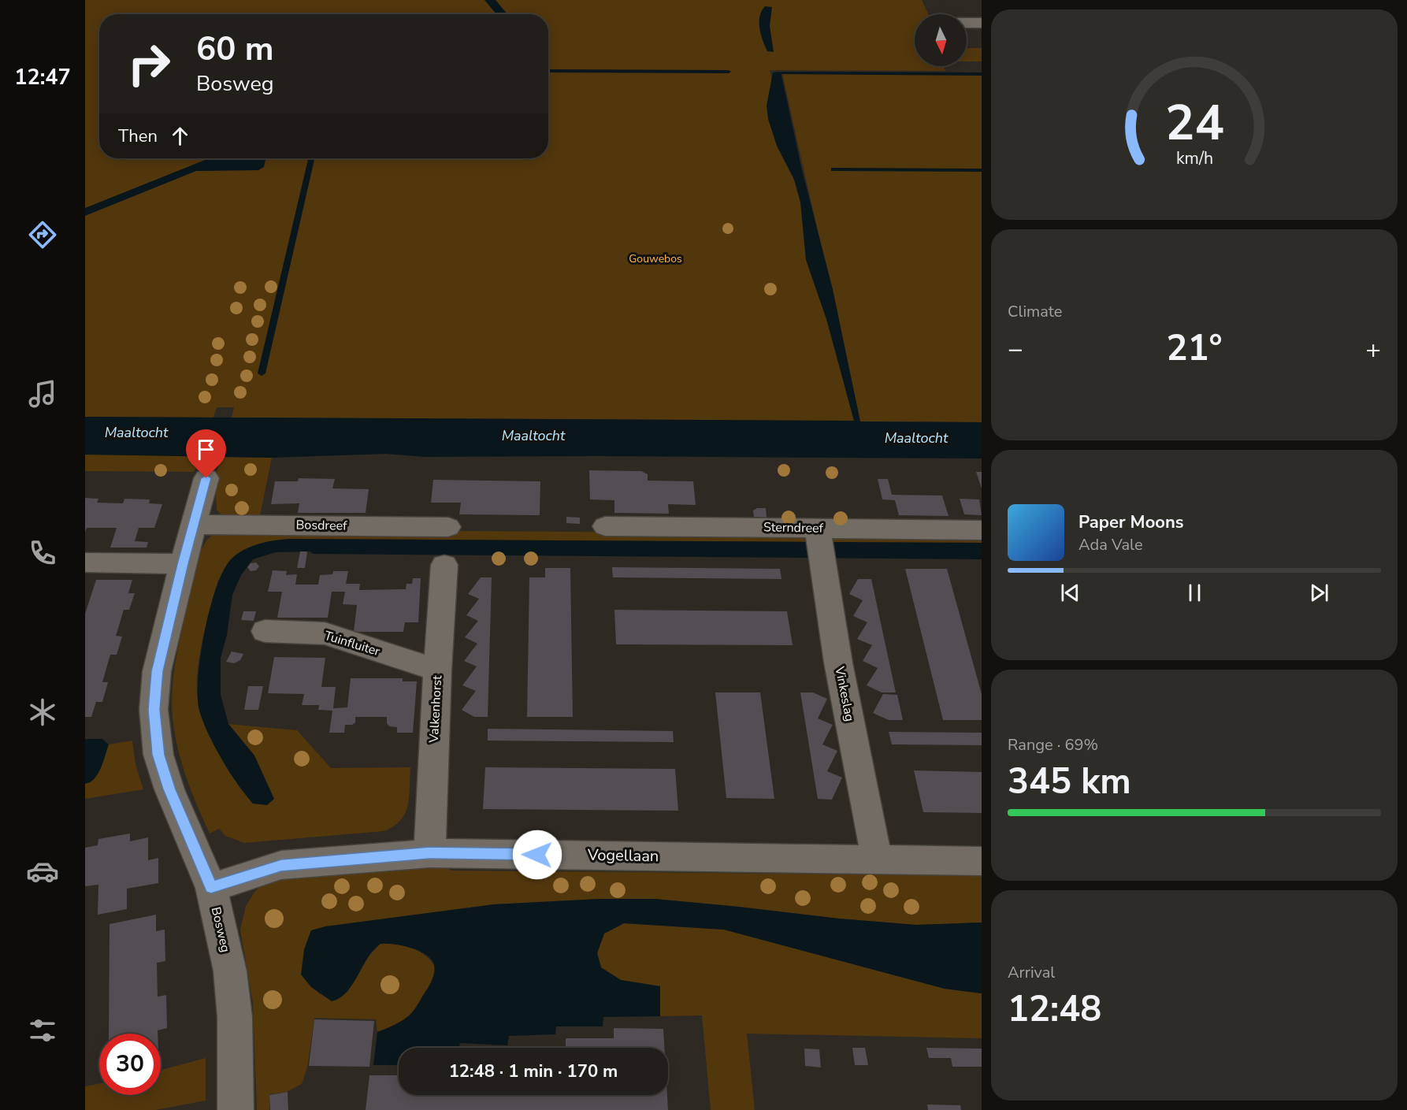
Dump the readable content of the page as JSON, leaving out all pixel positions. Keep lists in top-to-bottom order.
{
  "streets": {
    "street": [
      "Bosdreef",
      "Sterndreef",
      "Tuinfluiter",
      "Vinkeslag",
      "Valkenhorst",
      "Vogellaan",
      "Bosweg"
    ]
  },
  "crossings": [
    ["Sterndreef", "Vinkeslag"],
    ["Tuinfluiter", "Valkenhorst"],
    ["Vinkeslag", "Vogellaan"],
    ["Valkenhorst", "Vogellaan"],
    ["Vogellaan", "Bosweg"]
  ],
  "water": ["Maaltocht"],
  "parks": ["Gouwebos"],
  "north": "bottom",
  "page": {
    "tabs": "12:47",
    "turn": ["60 m", "Bosweg"],
    "then": "Then",
    "tile": [
      "Climate",
      ["Range · 69%", "345 km"],
      ["Arrival", "12:48"]
    ],
    "heat": ["−", "21°", "+"],
    "song": ["Paper Moons", "Ada Vale"],
    "limit": "30",
    "trip": "12:48 · 1 min · 170 m",
    "gauge": ["24", "km/h"]
  }
}
